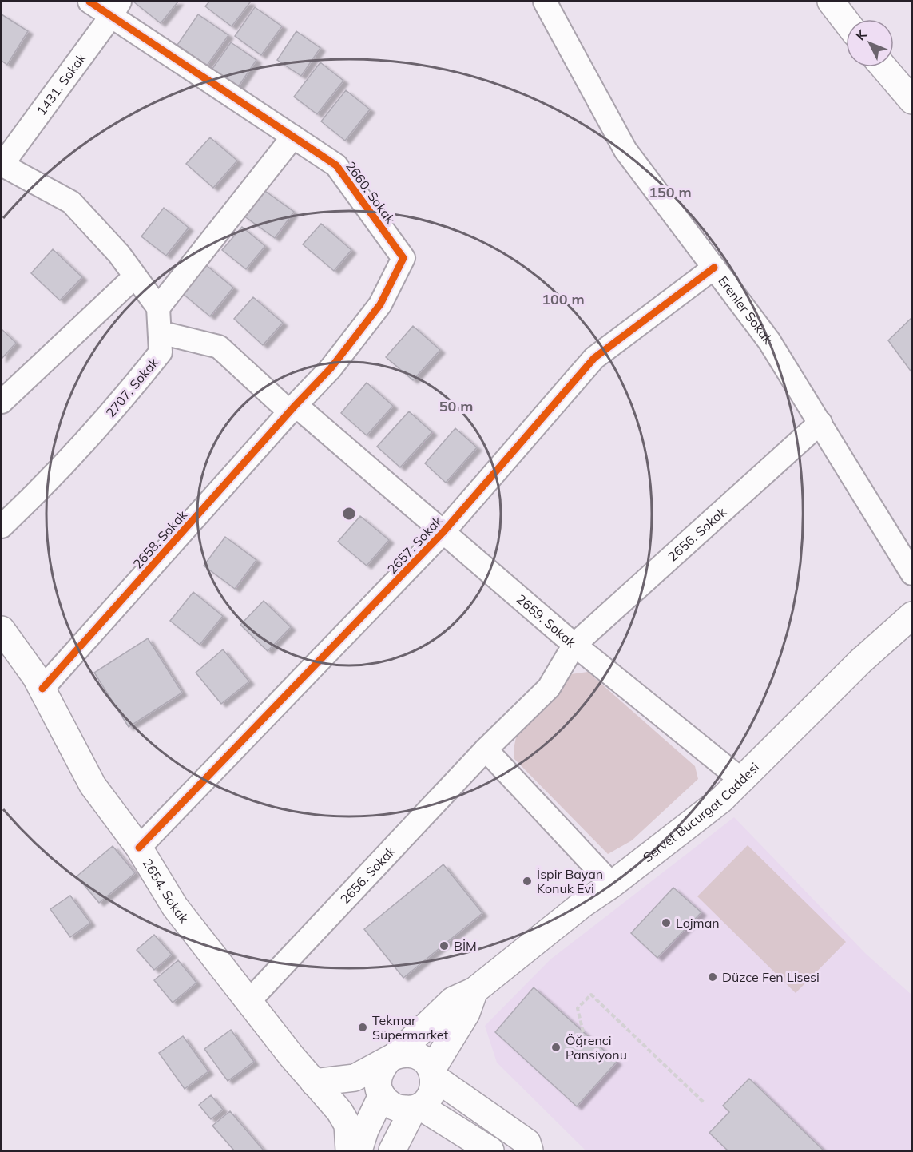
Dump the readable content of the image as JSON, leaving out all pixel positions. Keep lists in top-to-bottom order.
{
  "streets": {
    "street": [
      "1431. Sokak",
      "2660. Sokak",
      "Erenler Sokak",
      "2707. Sokak",
      "2656. Sokak",
      "2658. Sokak",
      "2657. Sokak",
      "2659. Sokak",
      "Servet Bucurgat Caddesi",
      "2654. Sokak"
    ]
  },
  "crossings": [
    ["1431. Sokak", "2660. Sokak"],
    ["2660. Sokak", "2658. Sokak"],
    ["2660. Sokak", "2659. Sokak"],
    ["Erenler Sokak", "2656. Sokak"],
    ["Erenler Sokak", "2657. Sokak"],
    ["2707. Sokak", "2659. Sokak"],
    ["2656. Sokak", "2659. Sokak"],
    ["2656. Sokak", "2654. Sokak"],
    ["2658. Sokak", "2659. Sokak"],
    ["2658. Sokak", "2654. Sokak"],
    ["2657. Sokak", "2659. Sokak"],
    ["2657. Sokak", "2654. Sokak"]
  ],
  "places": [
    "İspir Bayan Konuk Evi",
    "Lojman",
    "BİM",
    "Düzce Fen Lisesi",
    "Tekmar Süpermarket",
    "Öğrenci Pansiyonu"
  ],
  "north": "top left",
  "rings": ["150 m", "100 m", "50 m"]
}
